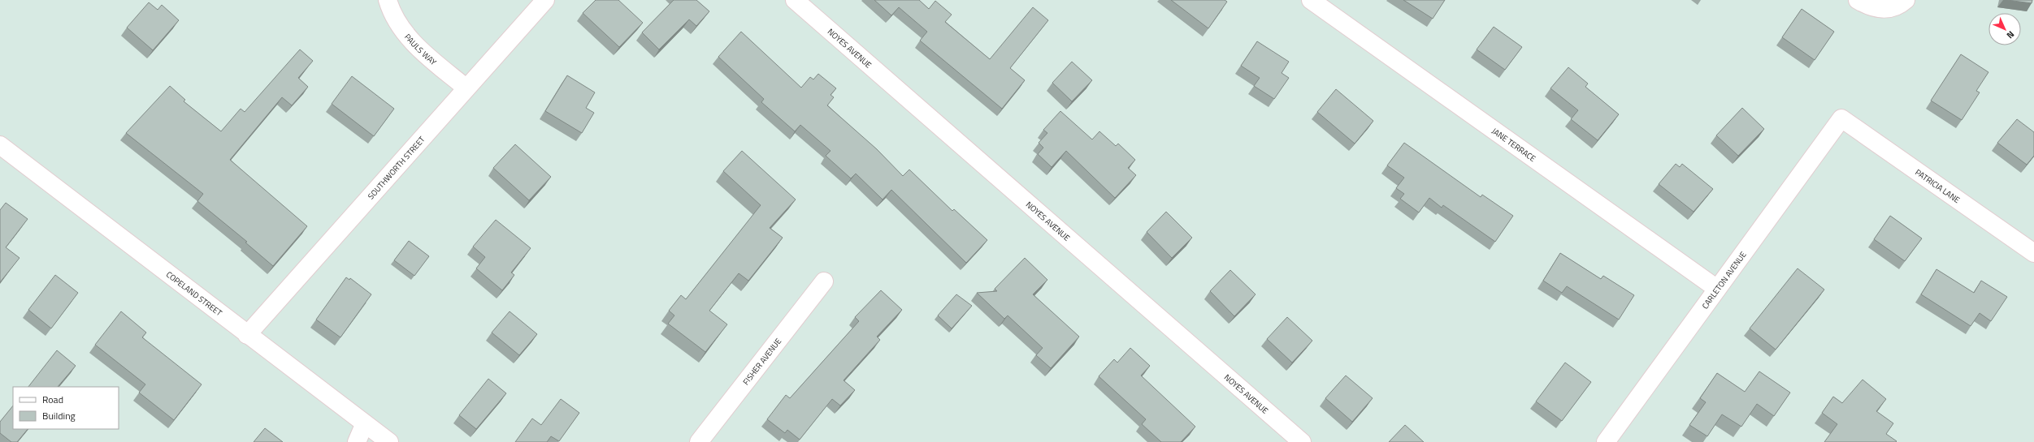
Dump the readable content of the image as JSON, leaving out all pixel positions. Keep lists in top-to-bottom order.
{
  "streets": {
    "street": [
      "PAULS WAY",
      "NOYES AVENUE",
      "JANE TERRACE",
      "SOUTHWORTH STREET",
      "PATRICIA LANE",
      "CARLETON AVENUE",
      "COPELAND STREET",
      "FISHER AVENUE"
    ]
  },
  "crossings": [
    ["PAULS WAY", "SOUTHWORTH STREET"],
    ["JANE TERRACE", "CARLETON AVENUE"],
    ["SOUTHWORTH STREET", "COPELAND STREET"],
    ["PATRICIA LANE", "CARLETON AVENUE"]
  ],
  "legend": ["Road", "Building"],
  "north": "bottom right"
}
